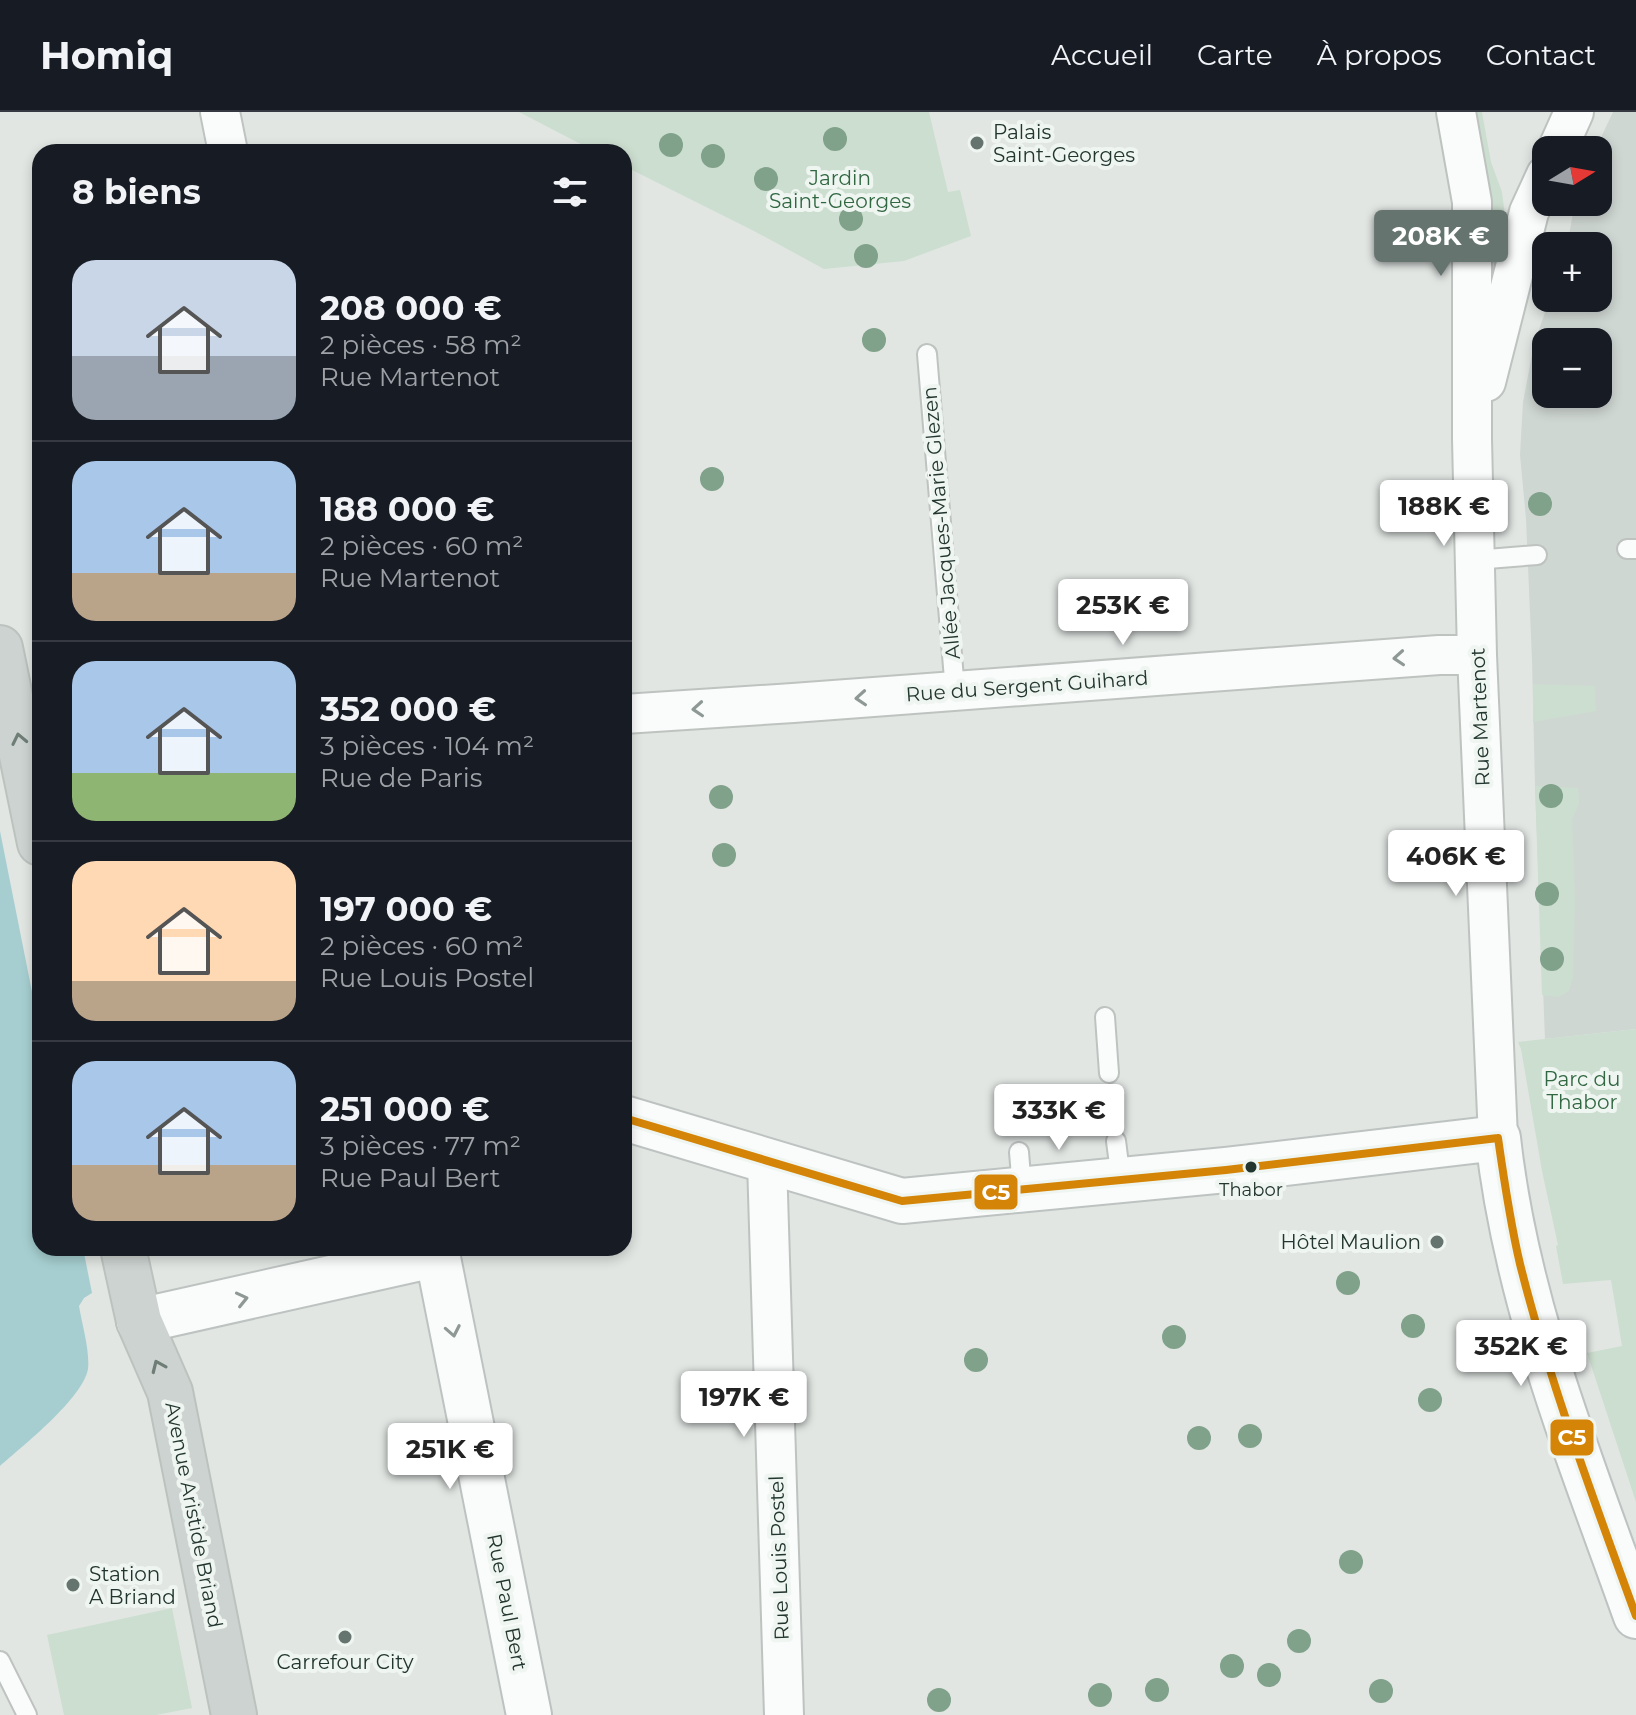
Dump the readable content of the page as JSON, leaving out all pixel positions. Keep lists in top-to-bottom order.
{
  "streets": {
    "main road": ["Avenue Aristide Briand"],
    "street": [
      "Rue du Sergent Guihard",
      "Rue Martenot",
      "Rue Louis Postel",
      "Rue Paul Bert"
    ],
    "lane": ["Allée Jacques-Marie Glezen"]
  },
  "crossings": [
    ["Allée Jacques-Marie Glezen", "Rue du Sergent Guihard"],
    ["Rue du Sergent Guihard", "Rue Martenot"]
  ],
  "one_way": ["Rue du Sergent Guihard", "Avenue Aristide Briand", "Rue Paul Bert"],
  "parks": ["Jardin Saint-Georges", "Parc du Thabor"],
  "places": [
    "Palais Saint-Georges",
    "Thabor",
    "Hôtel Maulion",
    "Station A Briand",
    "Carrefour City"
  ],
  "lines": ["transit line C5"],
  "north": "right",
  "page": {
    "header": "Homiq",
    "nav": [
      "Accueil",
      "Carte",
      "À propos",
      "Contact"
    ],
    "map_buttons": ["+", "−"],
    "heading": "8 biens",
    "price": [
      "208K €",
      "188K €",
      "253K €",
      "406K €",
      "333K €",
      "352K €",
      "197K €",
      "251K €"
    ],
    "list": [
      {
        "name": "208 000 €",
        "note": "2 pièces · 58 m² · Rue Martenot"
      },
      {
        "name": "188 000 €",
        "note": "2 pièces · 60 m² · Rue Martenot"
      },
      {
        "name": "352 000 €",
        "note": "3 pièces · 104 m² · Rue de Paris"
      },
      {
        "name": "197 000 €",
        "note": "2 pièces · 60 m² · Rue Louis Postel"
      },
      {
        "name": "251 000 €",
        "note": "3 pièces · 77 m² · Rue Paul Bert"
      }
    ]
  }
}
